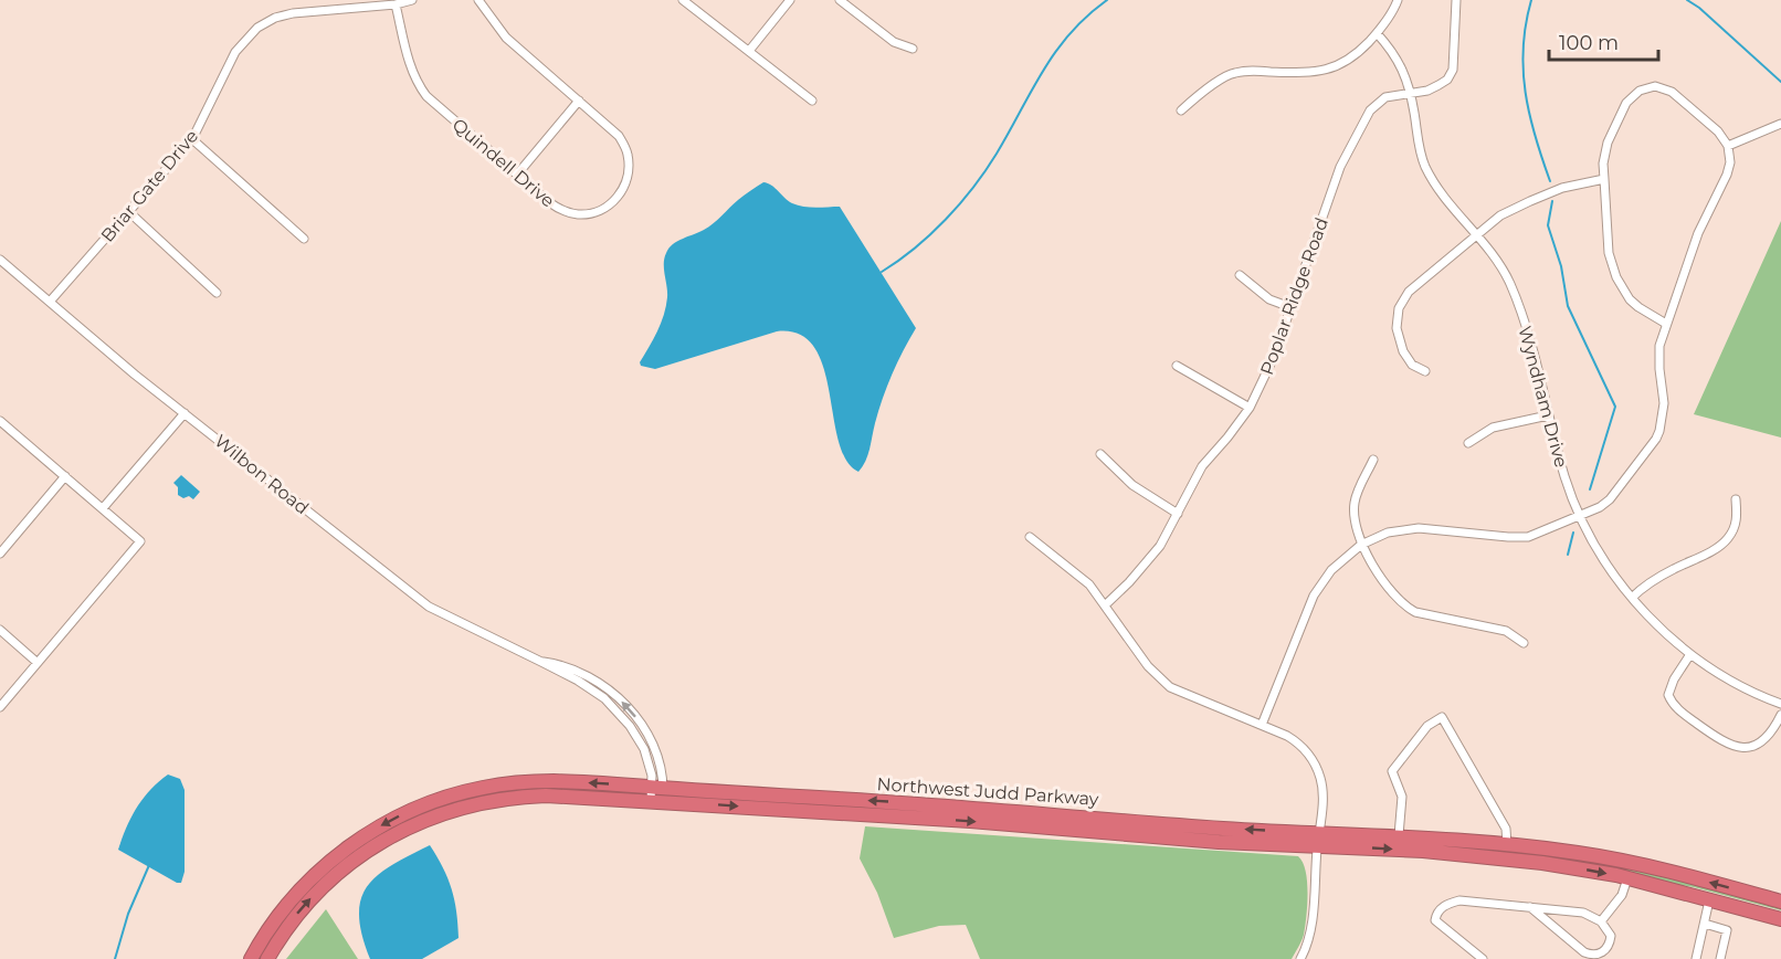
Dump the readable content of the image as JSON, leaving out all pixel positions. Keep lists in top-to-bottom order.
{
  "streets": {
    "highway": ["Northwest Judd Parkway"],
    "street": [
      "Quindell Drive",
      "Briar Gate Drive",
      "Poplar Ridge Road",
      "Wyndham Drive",
      "Wilbon Road"
    ]
  },
  "crossings": [
    ["Quindell Drive", "Briar Gate Drive"],
    ["Briar Gate Drive", "Wilbon Road"],
    ["Poplar Ridge Road", "Wyndham Drive"],
    ["Wilbon Road", "Northwest Judd Parkway"]
  ],
  "scale_bar": "100 m"
}
